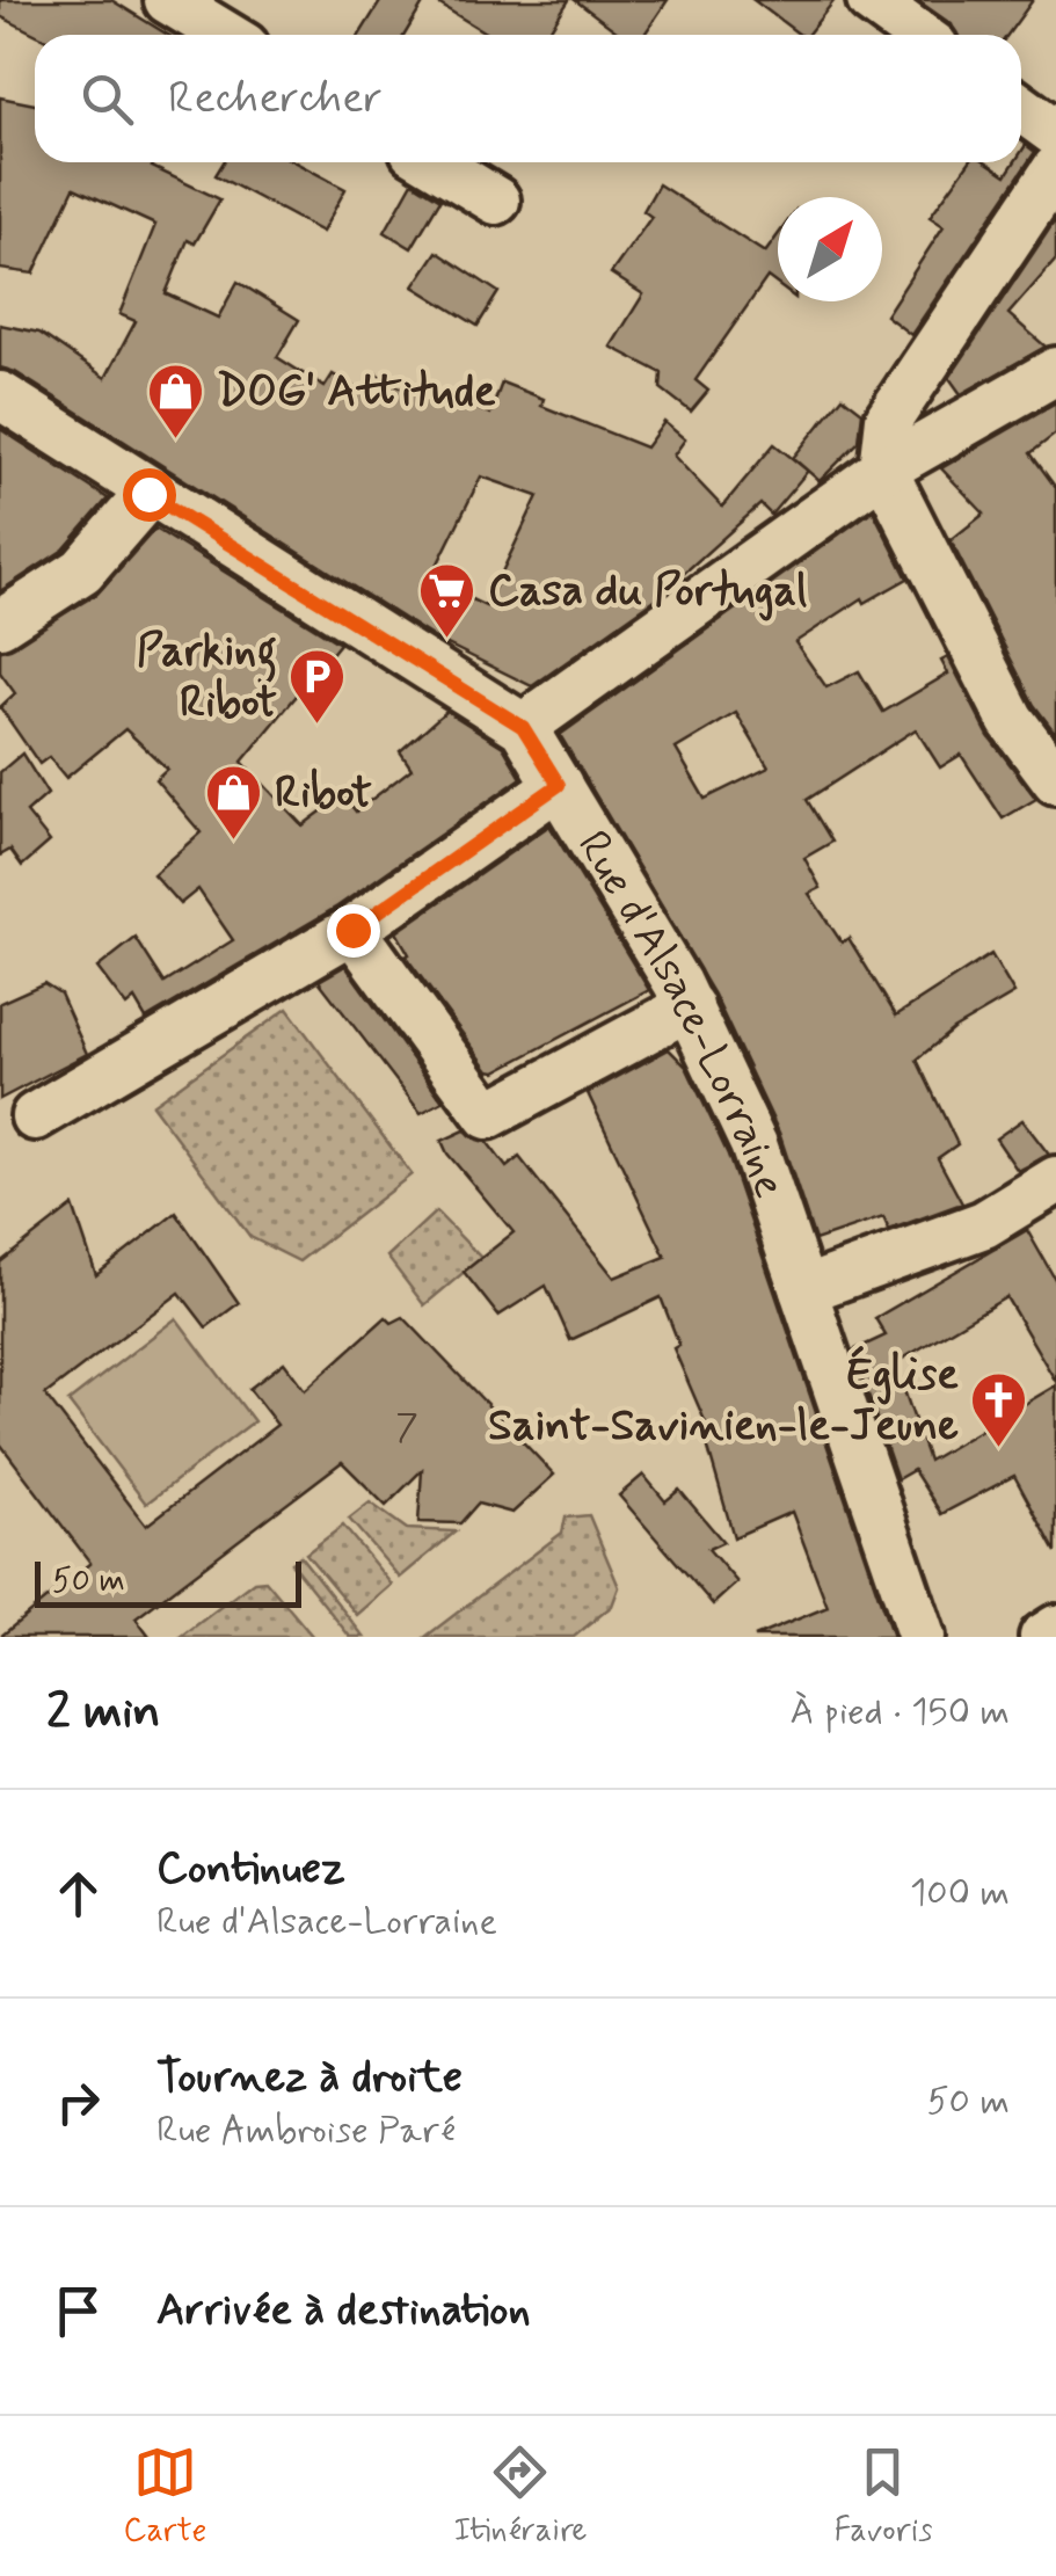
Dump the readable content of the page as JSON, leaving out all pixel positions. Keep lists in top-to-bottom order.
{
  "streets": {
    "street": ["Rue d'Alsace-Lorraine"]
  },
  "places": {
    "shop": ["DOG' Attitude", "Ribot"],
    "supermarket": ["Casa du Portugal"],
    "parking": ["Parking Ribot"],
    "church": ["Église Saint-Savinien-le-Jeune"]
  },
  "house_numbers": ["7"],
  "scale_bar": "50 m",
  "north": "top right",
  "page": {
    "search": "Rechercher",
    "scale": "50 m",
    "heading": ["2 min", "À pied · 150 m"],
    "list": [
      ["Continuez", "Rue d'Alsace-Lorraine", "100 m"],
      ["Tournez à droite", "Rue Ambroise Paré", "50 m"],
      "Arrivée à destination"
    ],
    "nav": ["Carte", "Itinéraire", "Favoris"]
  }
}
